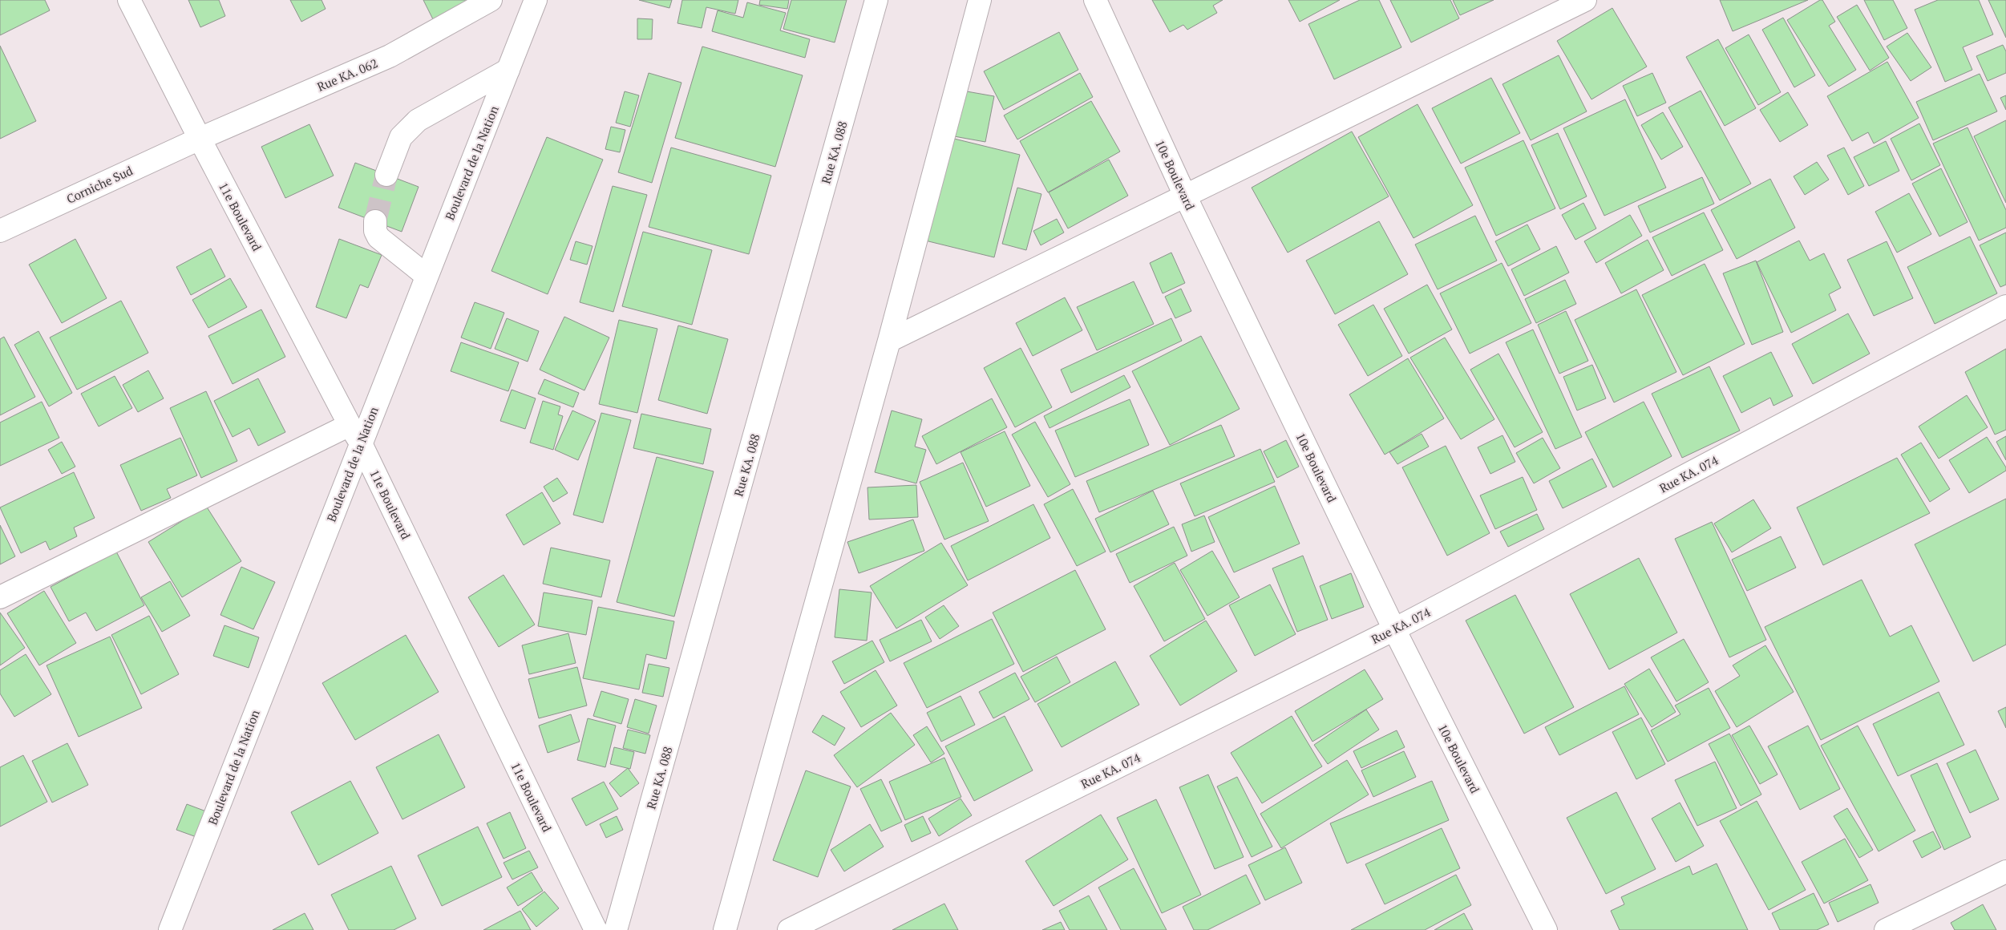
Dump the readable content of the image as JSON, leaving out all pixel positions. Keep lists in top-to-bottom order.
{
  "streets": {
    "street": [
      "Rue KA. 062",
      "Rue KA. 088",
      "Boulevard de la Nation",
      "10e Boulevard",
      "Corniche Sud",
      "11e Boulevard",
      "Rue KA. 074"
    ]
  },
  "crossings": [
    ["Rue KA. 062", "Corniche Sud"],
    ["Rue KA. 062", "11e Boulevard"],
    ["Boulevard de la Nation", "11e Boulevard"],
    ["10e Boulevard", "Rue KA. 074"],
    ["Corniche Sud", "11e Boulevard"]
  ]
}
